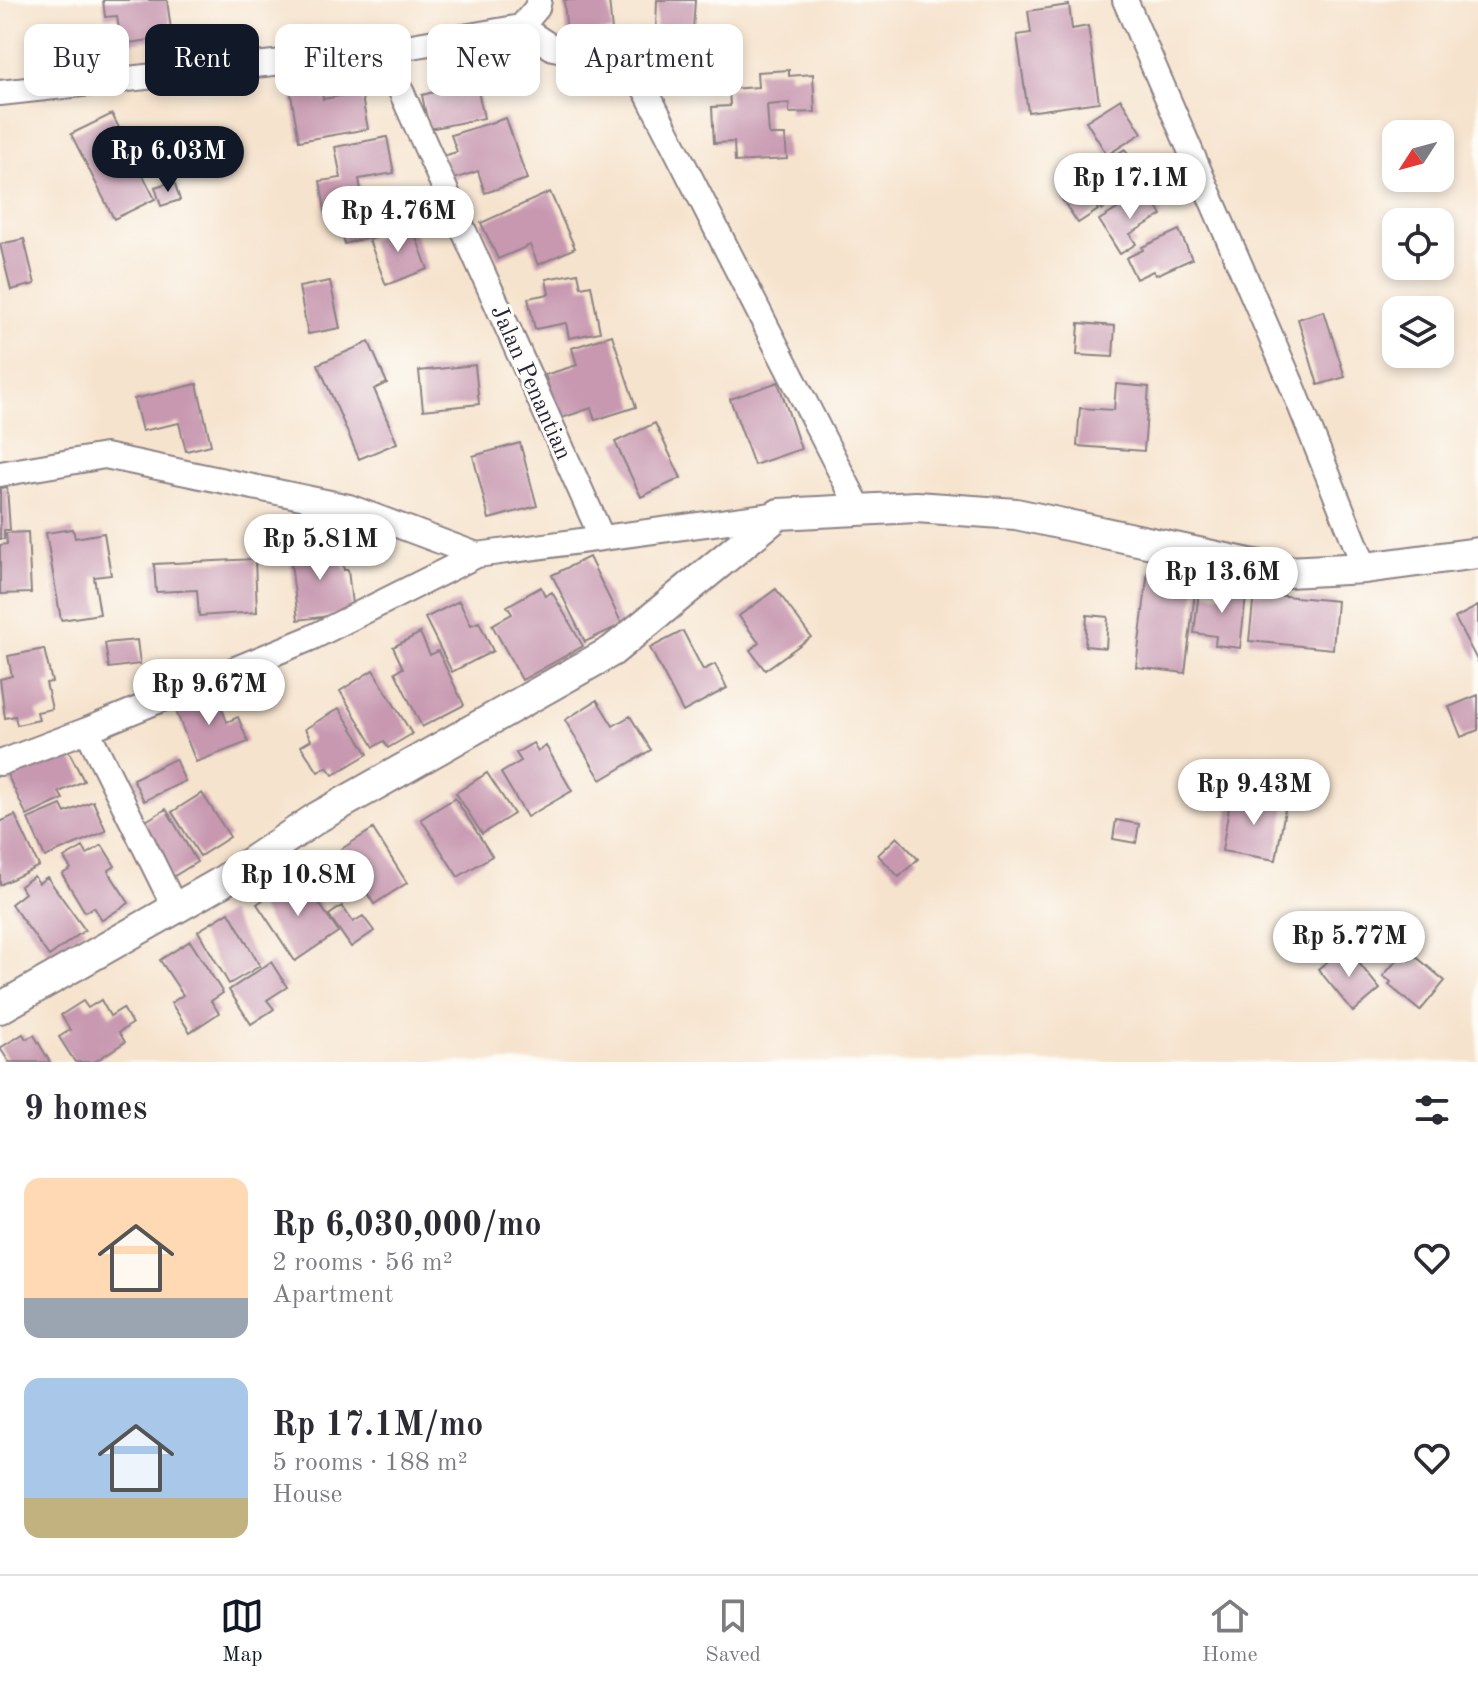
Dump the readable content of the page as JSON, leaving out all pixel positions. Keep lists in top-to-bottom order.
{
  "streets": {
    "street": ["Jalan Penantian"]
  },
  "north": "bottom left",
  "page": {
    "chip": [
      "Buy",
      "Rent",
      "Filters",
      "New",
      "Apartment"
    ],
    "price": [
      "Rp 6.03M",
      "Rp 17.1M",
      "Rp 4.76M",
      "Rp 5.81M",
      "Rp 13.6M",
      "Rp 9.67M",
      "Rp 9.43M",
      "Rp 10.8M",
      "Rp 5.77M"
    ],
    "heading": "9 homes",
    "list": [
      {
        "name": "Rp 6,030,000/mo",
        "note": "2 rooms · 56 m² · Apartment"
      },
      {
        "name": "Rp 17.1M/mo",
        "note": "5 rooms · 188 m² · House"
      }
    ],
    "tabs": ["Map", "Saved", "Home"]
  }
}
